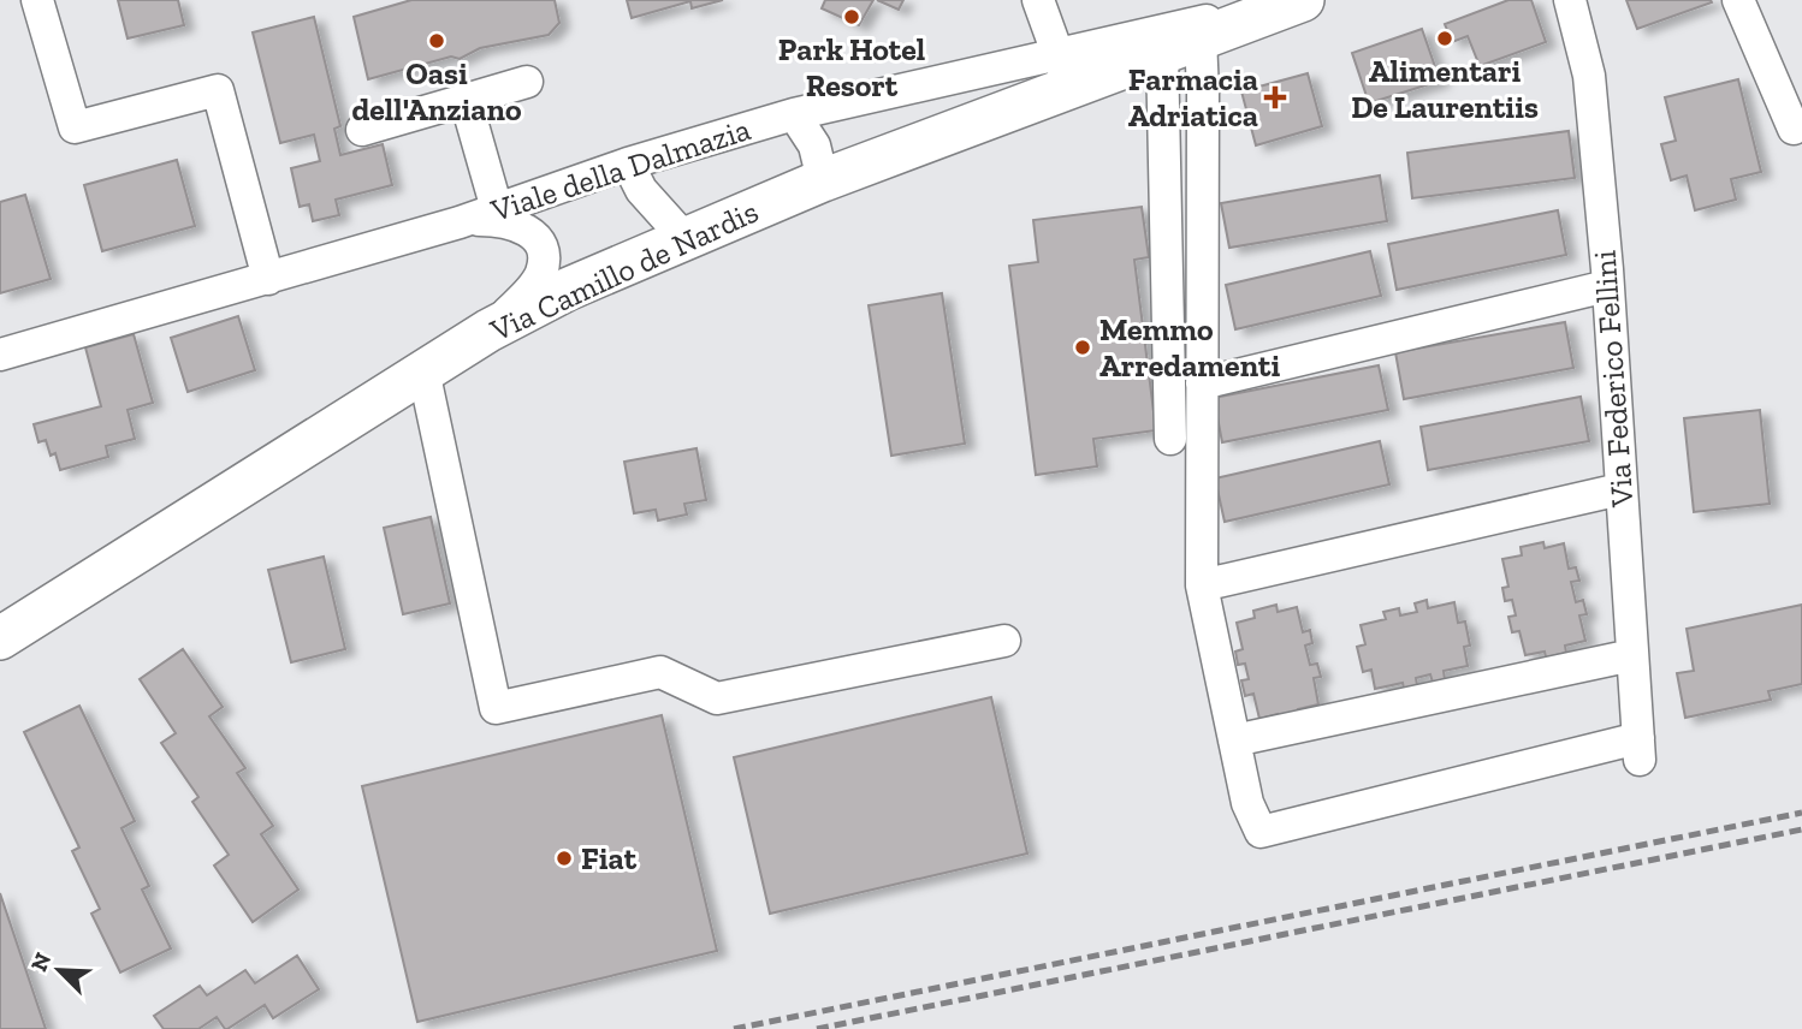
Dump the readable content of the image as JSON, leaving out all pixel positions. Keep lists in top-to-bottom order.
{
  "streets": {
    "main road": ["Via Camillo de Nardis"],
    "street": ["Viale della Dalmazia", "Via Federico Fellini"]
  },
  "crossings": [
    ["Viale della Dalmazia", "Via Camillo de Nardis"]
  ],
  "places": {
    "other": [
      "Park Hotel Resort",
      "Alimentari De Laurentiis",
      "Oasi dell'Anziano",
      "Memmo Arredamenti",
      "Fiat"
    ],
    "health": ["Farmacia Adriatica"]
  },
  "north": "top left"
}
